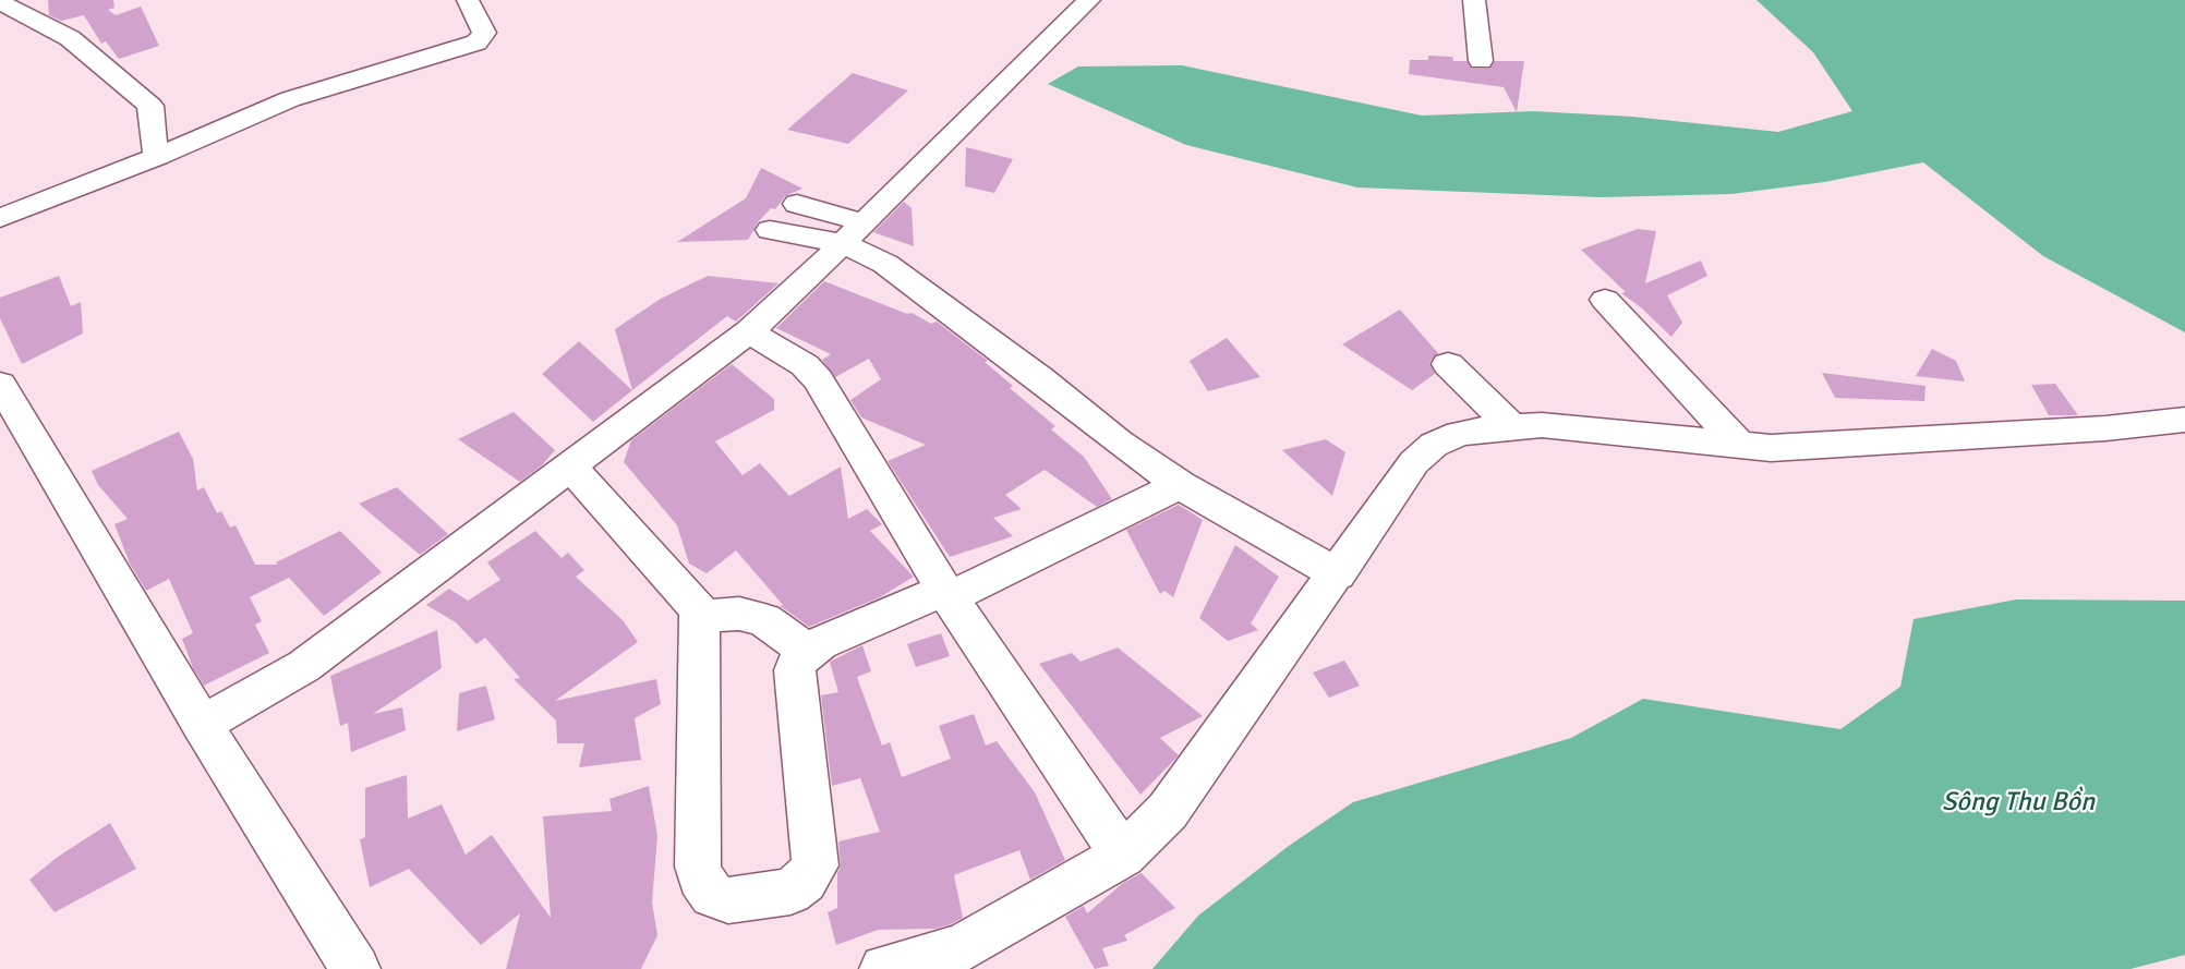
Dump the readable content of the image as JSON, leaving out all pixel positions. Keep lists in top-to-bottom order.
{
  "water": ["Sông Thu Bồn"]
}
